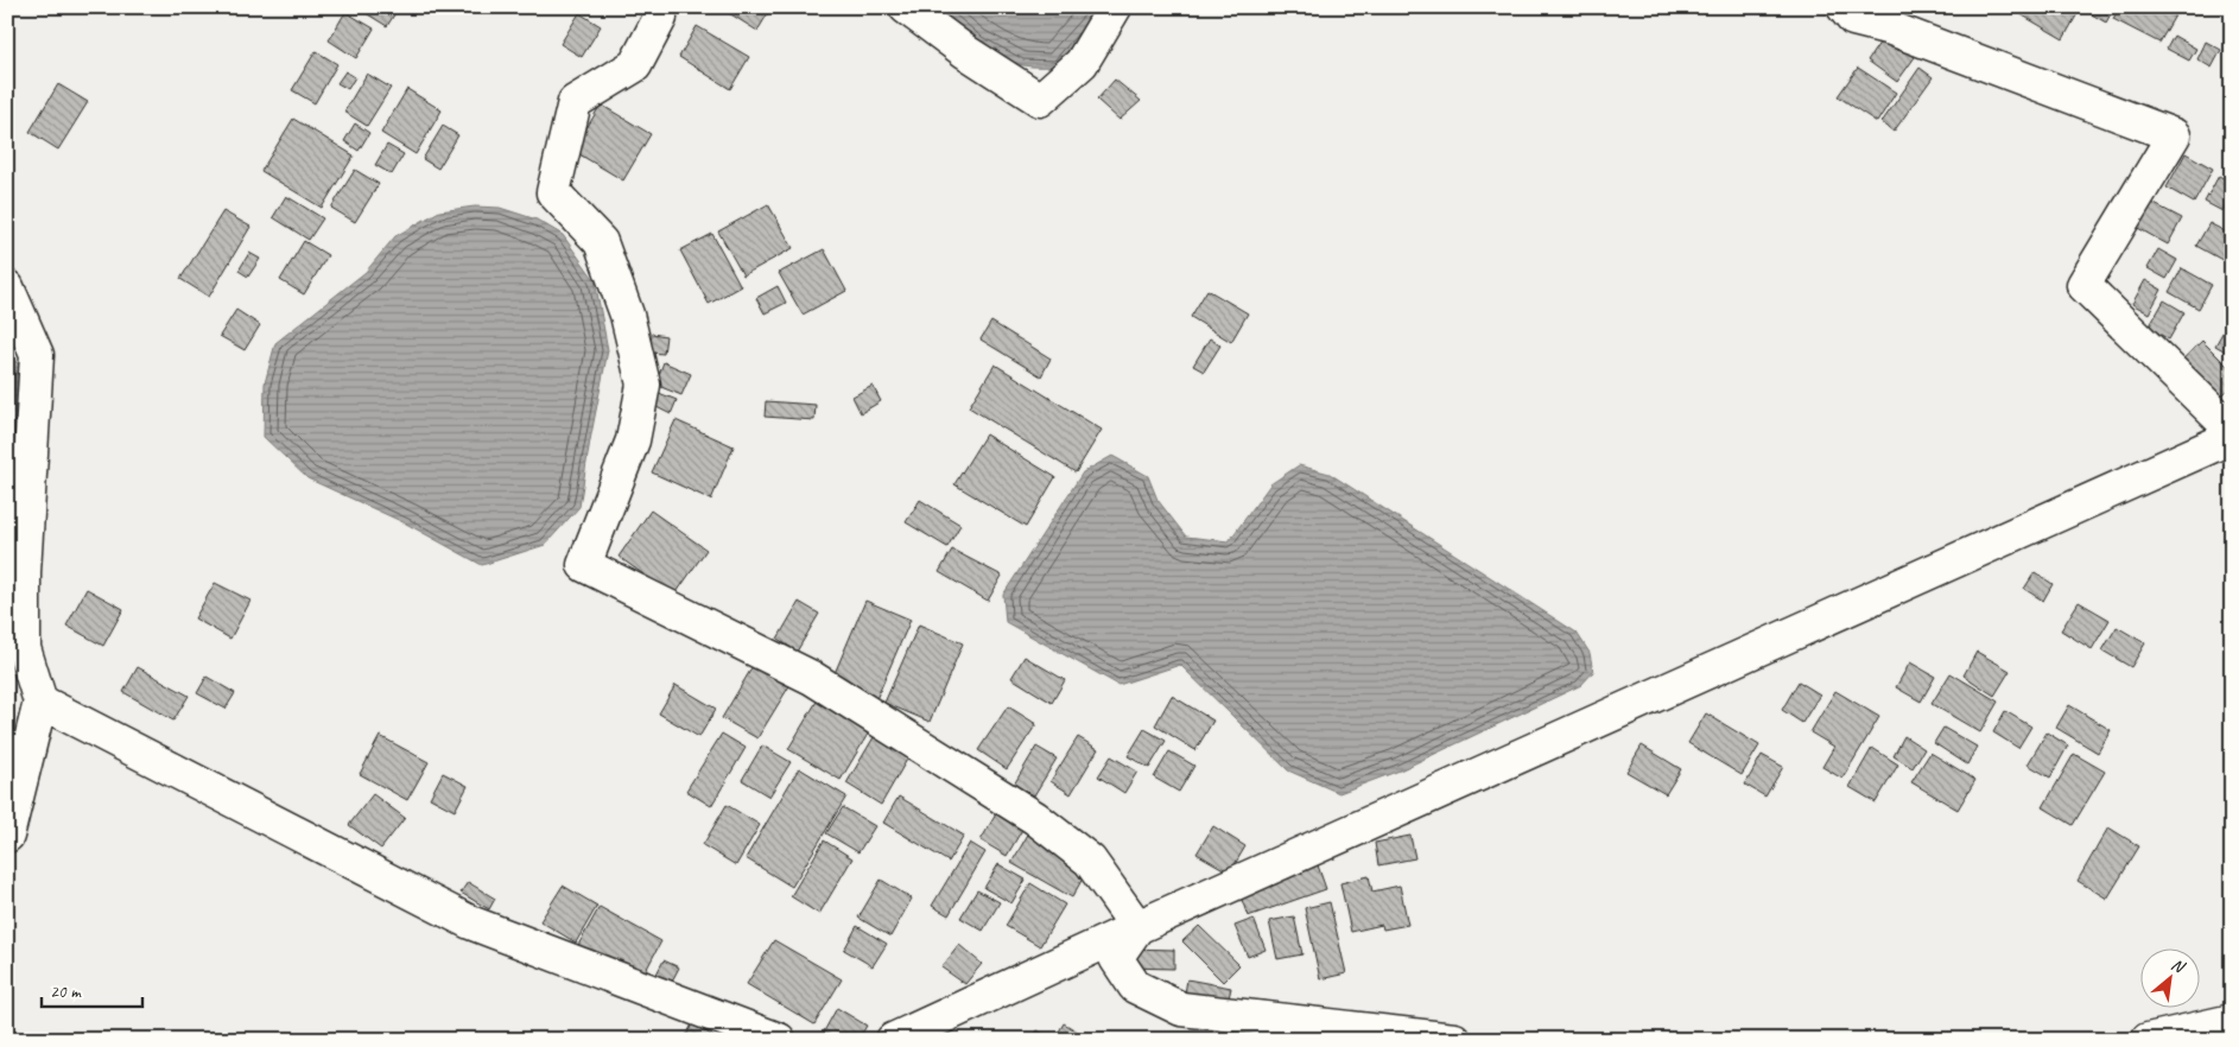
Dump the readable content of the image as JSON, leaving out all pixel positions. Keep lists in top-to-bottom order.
{
  "scale_bar": "20 m",
  "north": "top right"
}
